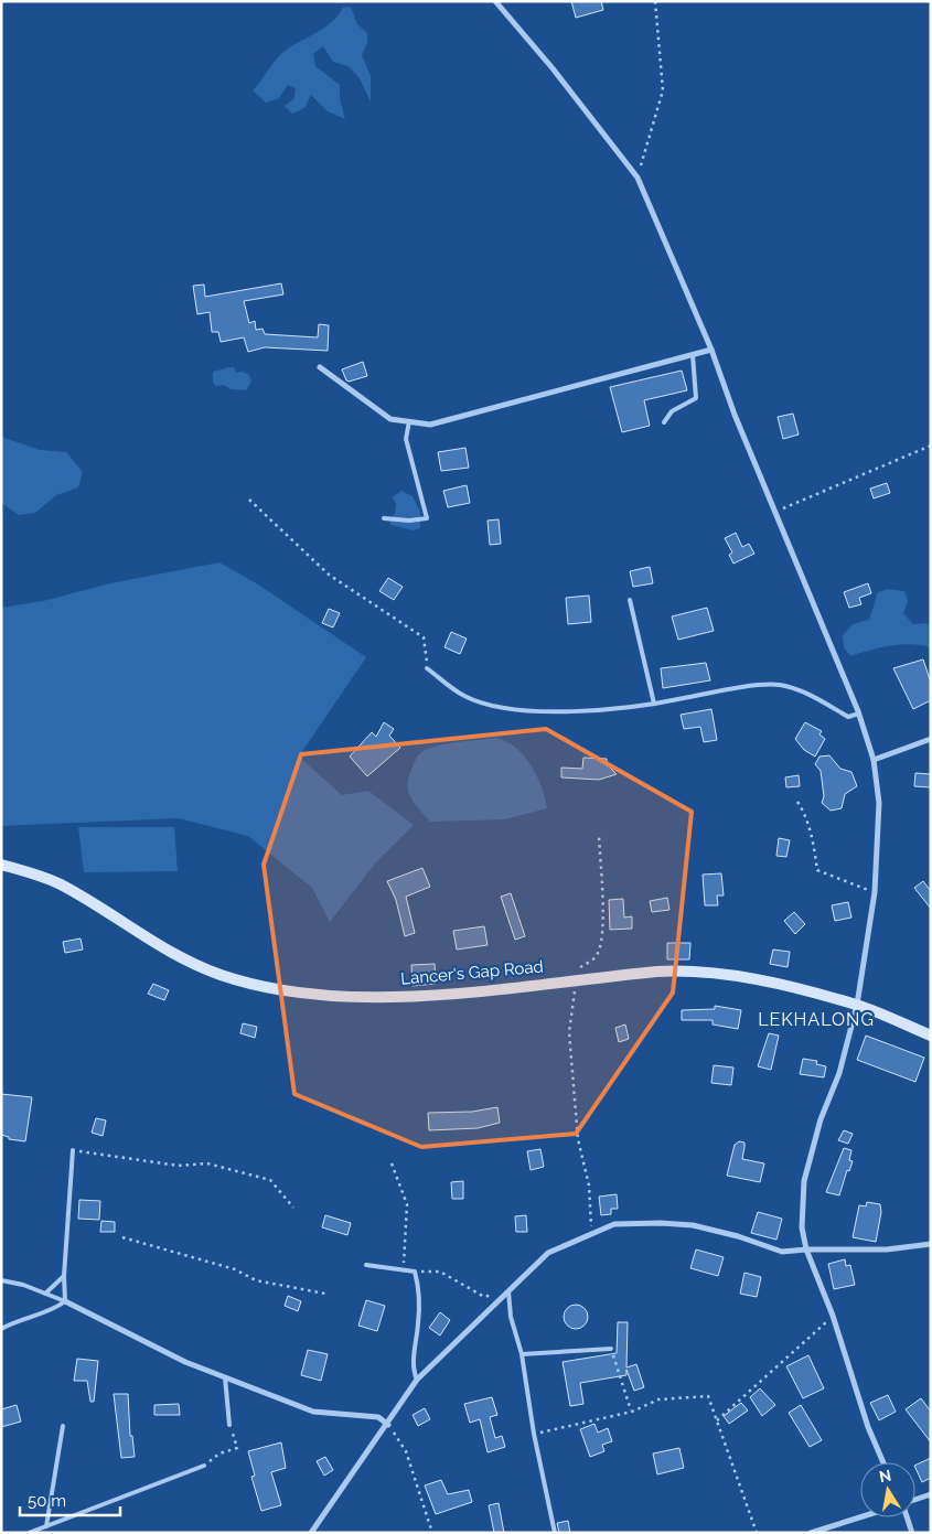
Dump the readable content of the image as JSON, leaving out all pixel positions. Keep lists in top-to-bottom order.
{
  "streets": {
    "main road": ["Lancer's Gap Road"]
  },
  "districts": ["LEKHALONG"],
  "scale_bar": "50 m",
  "north": "top"
}
